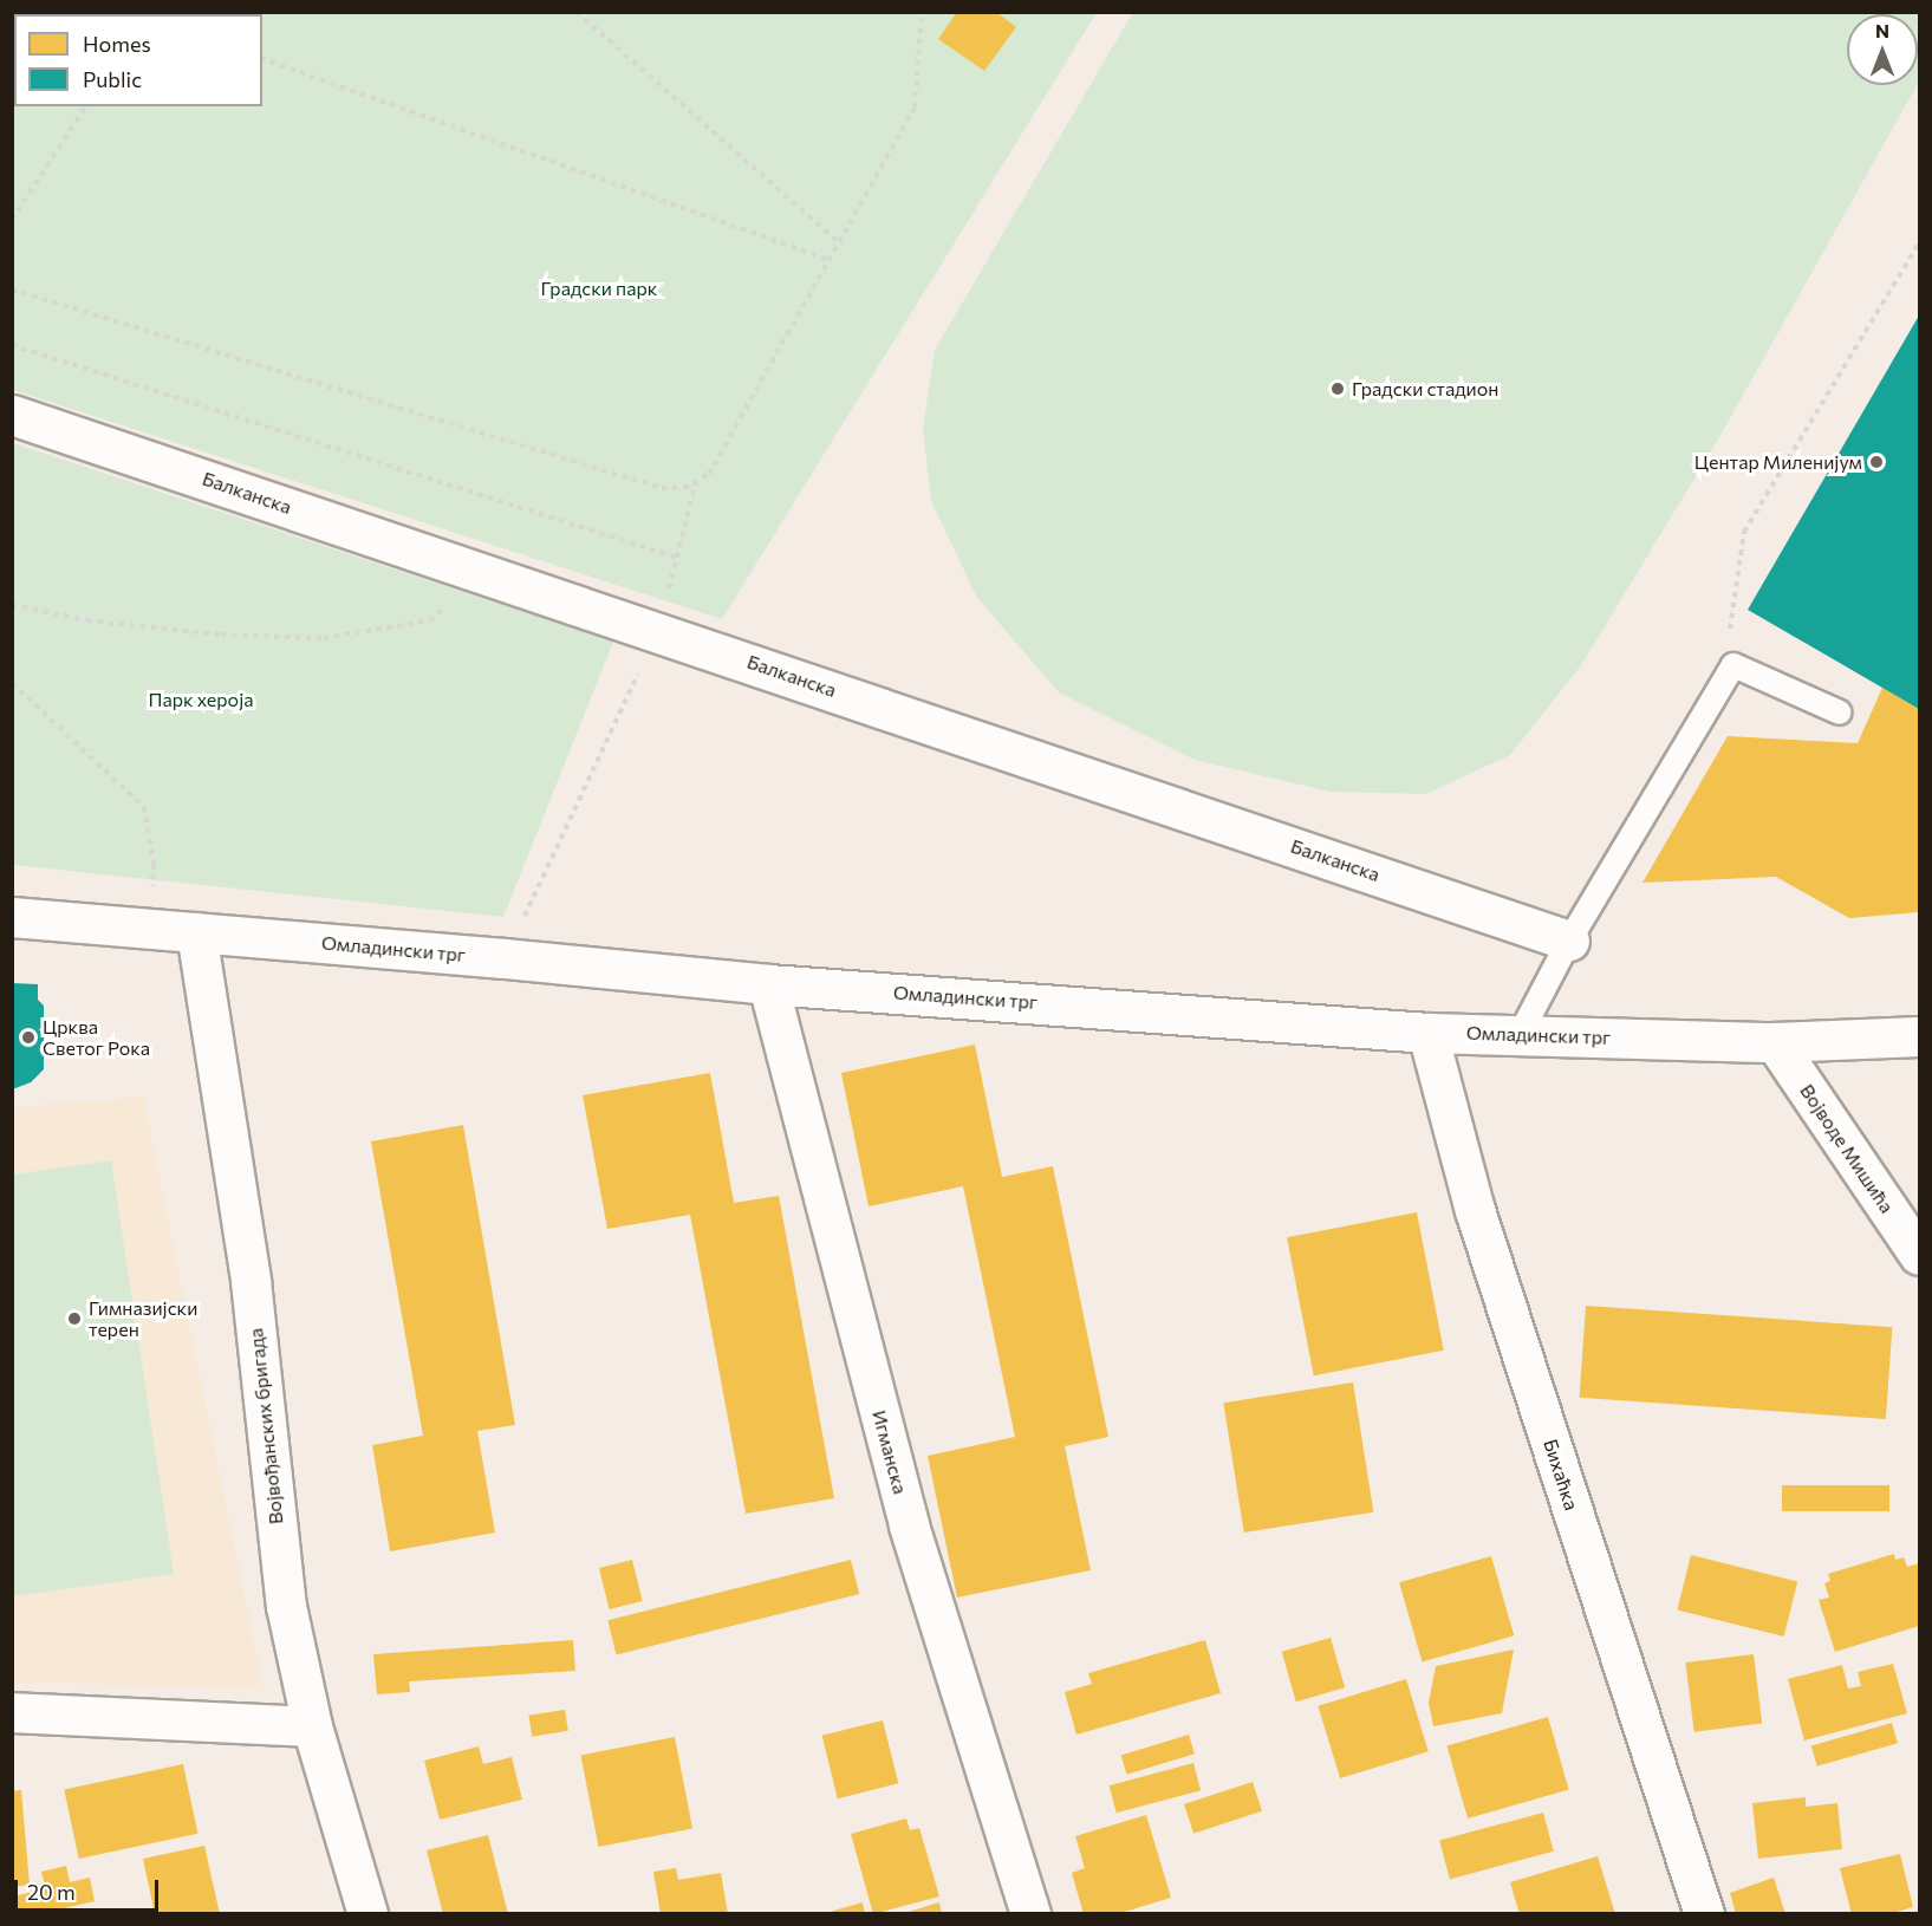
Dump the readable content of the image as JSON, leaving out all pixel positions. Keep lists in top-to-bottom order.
{
  "streets": {
    "street": [
      "Балканска",
      "Омладински трг",
      "Војводе Мишића",
      "Војвођанских бригада",
      "Игманска",
      "Бихаћка"
    ]
  },
  "crossings": [
    ["Омладински трг", "Војводе Мишића"],
    ["Омладински трг", "Војвођанских бригада"],
    ["Омладински трг", "Игманска"],
    ["Омладински трг", "Бихаћка"]
  ],
  "parks": ["Градски парк", "Парк хероја"],
  "places": [
    "Градски стадион",
    "Центар Миленијум",
    "Црква Светог Рока",
    "Гимназијски терен"
  ],
  "legend": ["Homes", "Public"],
  "scale_bar": "20 m",
  "north": "top"
}
